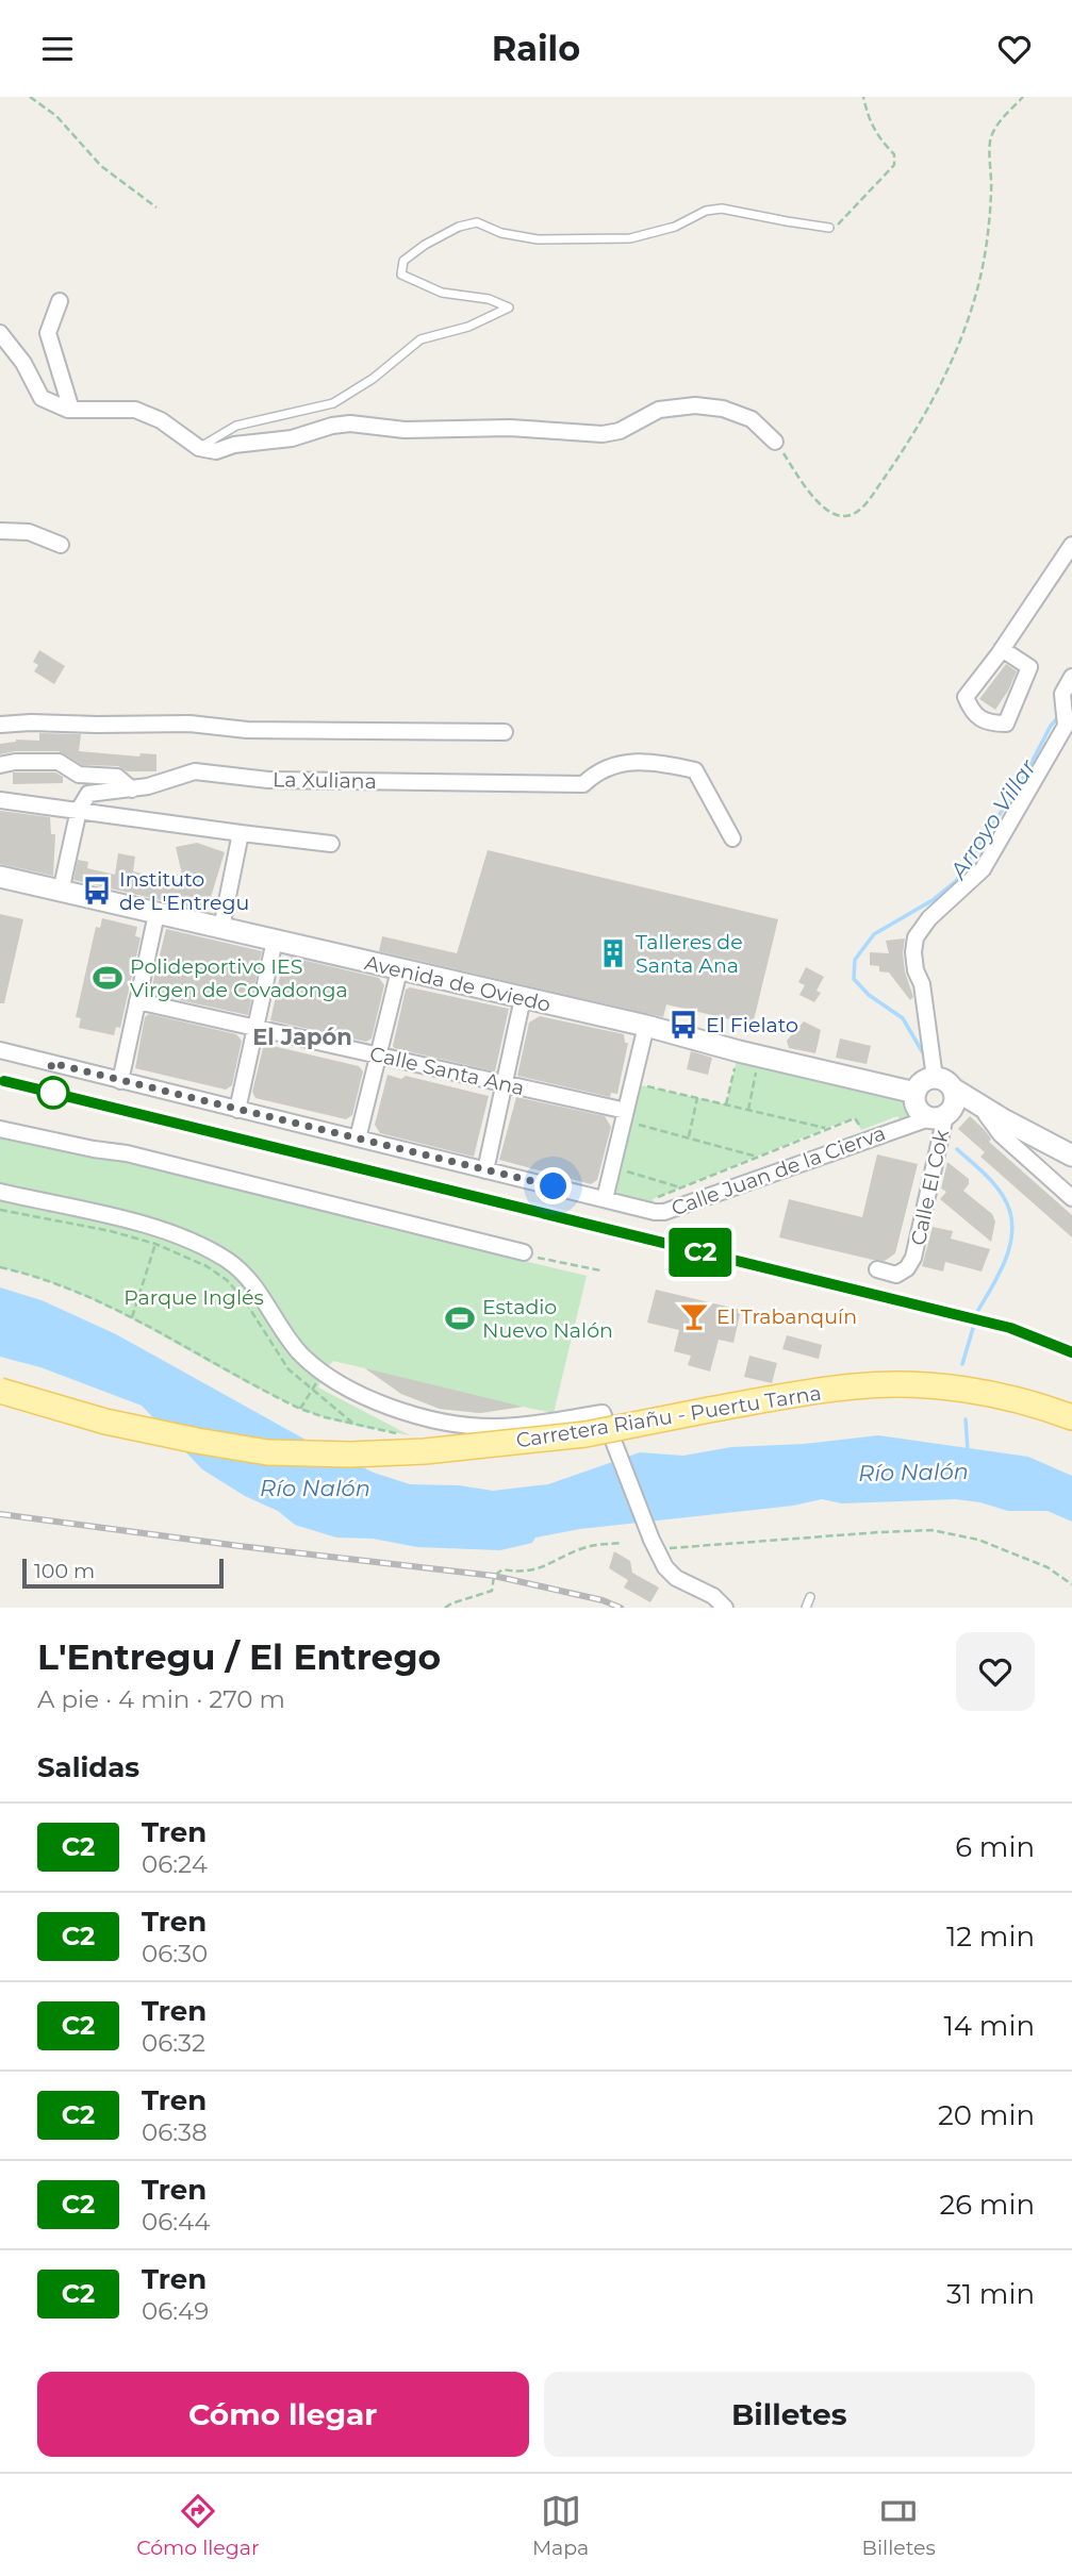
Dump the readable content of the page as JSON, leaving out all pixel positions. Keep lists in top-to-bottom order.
{
  "streets": {
    "main road": ["Carretera Riañu - Puertu Tarna"],
    "street": [
      "La Xuliana",
      "Avenida de Oviedo",
      "Calle Santa Ana",
      "Calle Juan de la Cierva",
      "Calle El Cok"
    ]
  },
  "crossings": [
    ["Avenida de Oviedo", "Calle Juan de la Cierva"],
    ["Avenida de Oviedo", "Calle El Cok"],
    ["Calle Juan de la Cierva", "Calle El Cok"]
  ],
  "districts": ["El Japón"],
  "water": ["Arroyo Villar", "Río Nalón"],
  "parks": ["Parque Inglés"],
  "places": {
    "bus stop": ["Instituto de L'Entregu", "El Fielato"],
    "building": ["Talleres de Santa Ana"],
    "sports": ["Polideportivo IES Virgen de Covadonga", "Estadio Nuevo Nalón"],
    "bar": ["El Trabanquín"]
  },
  "scale_bar": "100 m",
  "page": {
    "header": "Railo",
    "on_map": "C2",
    "scale": "100 m",
    "heading": [
      ["L'Entregu / El Entrego", "A pie · 4 min · 270 m"],
      "Salidas"
    ],
    "list": [
      {
        "mark": "C2",
        "name": "Tren",
        "note": "06:24",
        "value": "6 min"
      },
      {
        "mark": "C2",
        "name": "Tren",
        "note": "06:30",
        "value": "12 min"
      },
      {
        "mark": "C2",
        "name": "Tren",
        "note": "06:32",
        "value": "14 min"
      },
      {
        "mark": "C2",
        "name": "Tren",
        "note": "06:38",
        "value": "20 min"
      },
      {
        "mark": "C2",
        "name": "Tren",
        "note": "06:44",
        "value": "26 min"
      },
      {
        "mark": "C2",
        "name": "Tren",
        "note": "06:49",
        "value": "31 min"
      }
    ],
    "buttons": ["Cómo llegar", "Billetes"],
    "tabs": ["Cómo llegar", "Mapa", "Billetes"]
  }
}
